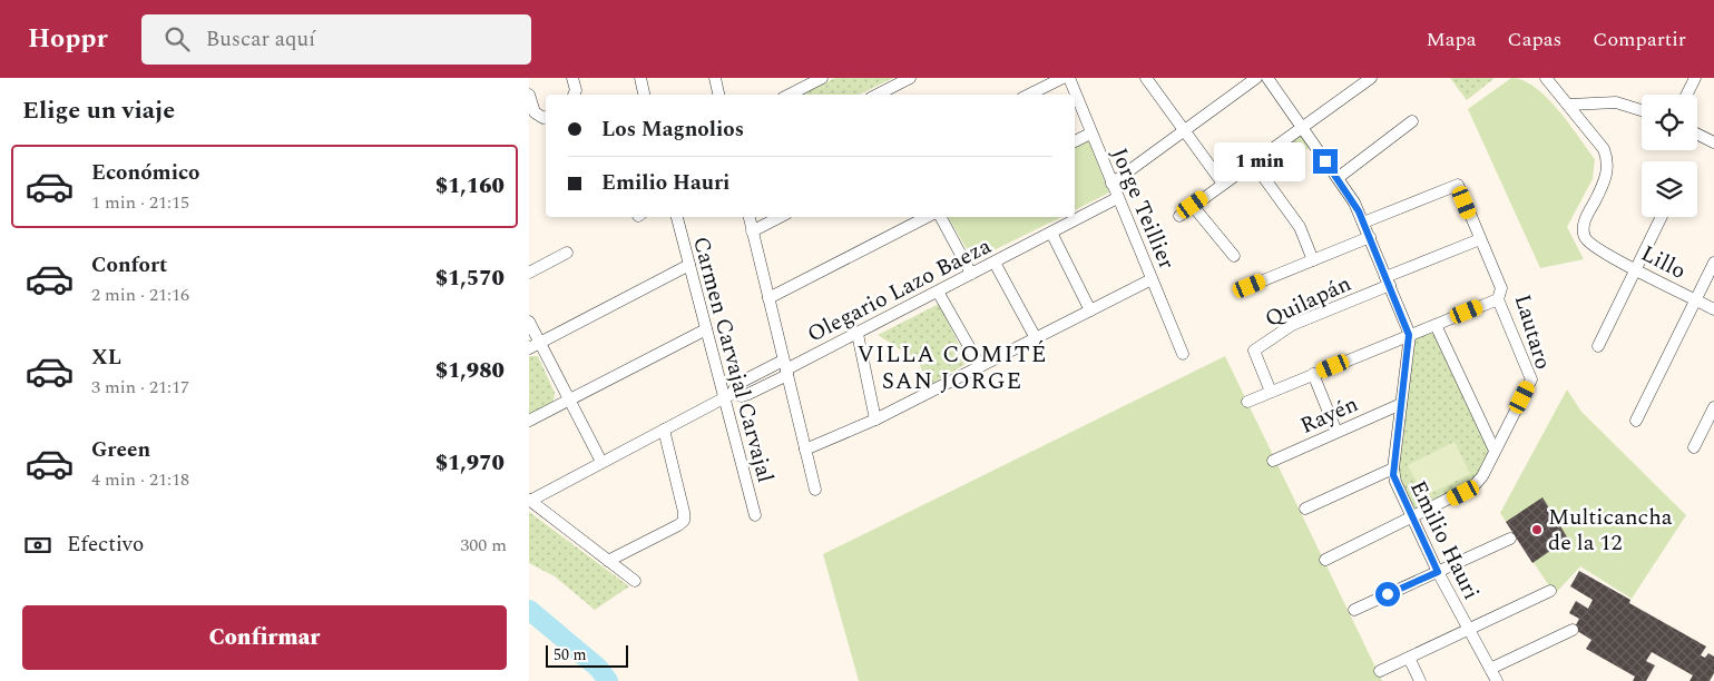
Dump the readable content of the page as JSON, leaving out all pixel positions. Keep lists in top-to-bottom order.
{
  "streets": {
    "street": [
      "Jorge Teillier",
      "Lillo",
      "Olegario Lazo Baeza",
      "Quilapán",
      "Lautaro",
      "Carmen Carvajal Carvajal",
      "Rayén",
      "Emilio Hauri"
    ]
  },
  "crossings": [
    ["Jorge Teillier", "Olegario Lazo Baeza"],
    ["Olegario Lazo Baeza", "Carmen Carvajal Carvajal"],
    ["Quilapán", "Lautaro"],
    ["Quilapán", "Emilio Hauri"],
    ["Lautaro", "Emilio Hauri"],
    ["Rayén", "Emilio Hauri"]
  ],
  "districts": ["VILLA COMITÉ SAN JORGE"],
  "places": ["Multicancha de la 12"],
  "scale_bar": "50 m",
  "page": {
    "header": "Hoppr",
    "search": "Buscar aquí",
    "nav": ["Mapa", "Capas", "Compartir"],
    "heading": "Elige un viaje",
    "banner": ["Los Magnolios", "Emilio Hauri"],
    "bubble": "1 min",
    "list": [
      {
        "name": "Económico",
        "note": "1 min · 21:15",
        "value": "$1,160"
      },
      {
        "name": "Confort",
        "note": "2 min · 21:16",
        "value": "$1,570"
      },
      {
        "name": "XL",
        "note": "3 min · 21:17",
        "value": "$1,980"
      },
      {
        "name": "Green",
        "note": "4 min · 21:18",
        "value": "$1,970"
      }
    ],
    "pay": ["Efectivo", "300 m"],
    "buttons": "Confirmar",
    "scale": "50 m"
  }
}
